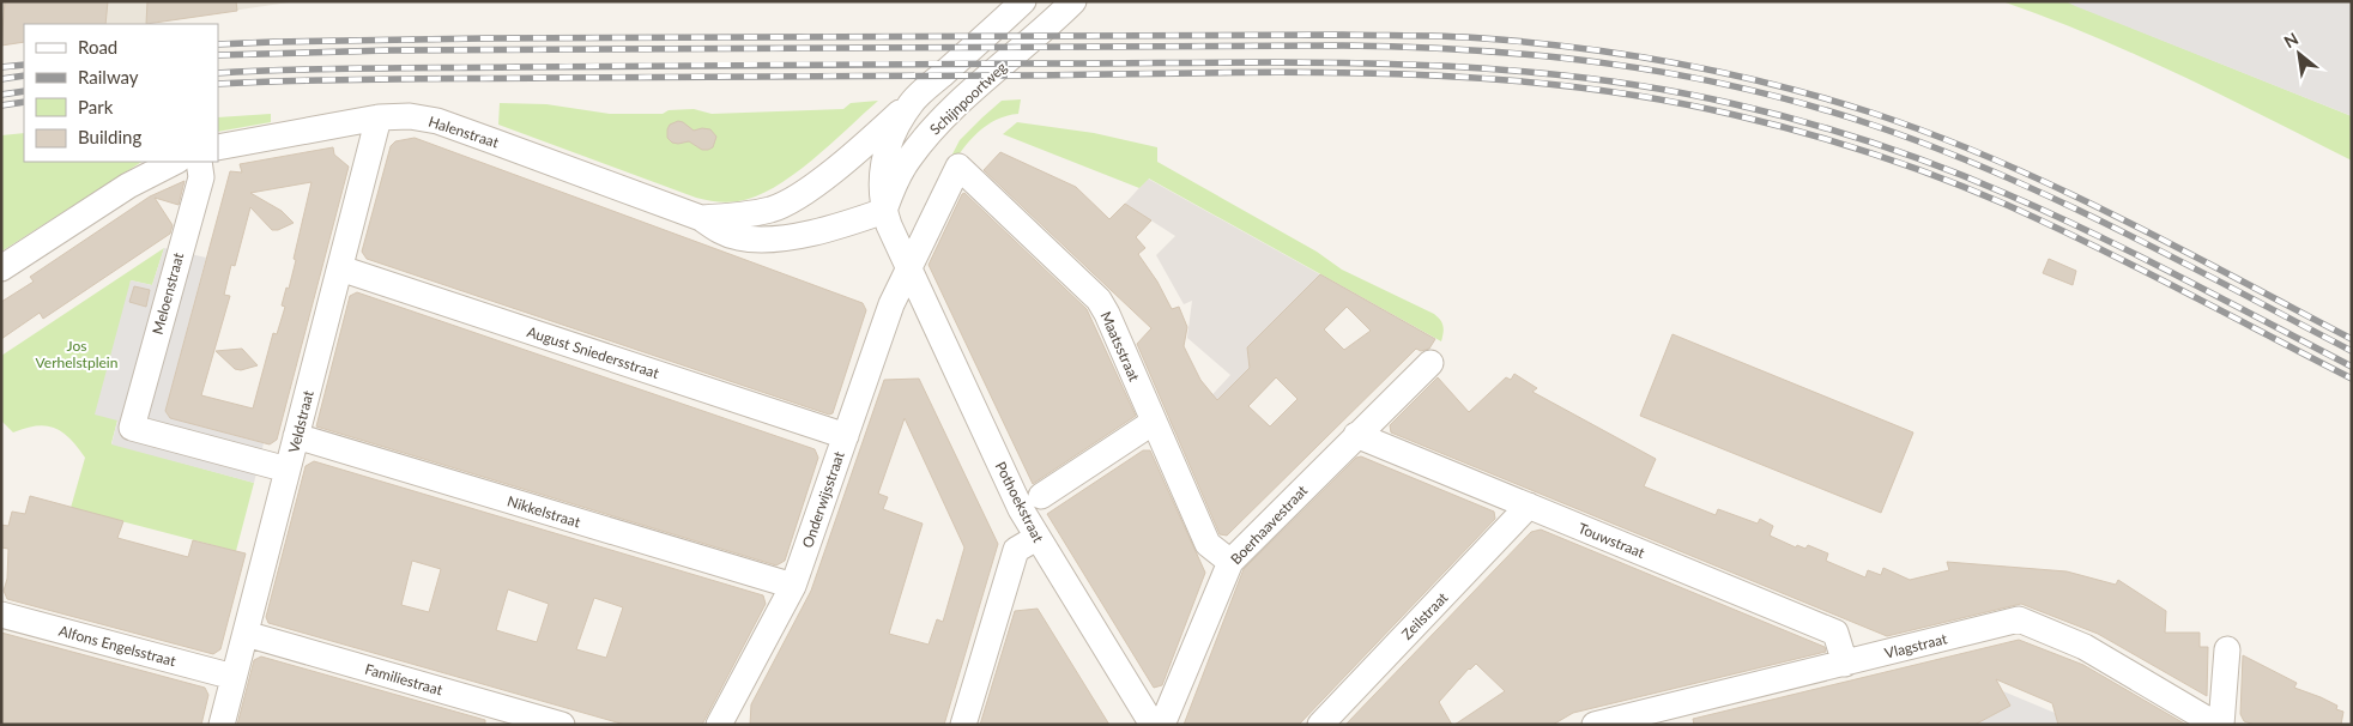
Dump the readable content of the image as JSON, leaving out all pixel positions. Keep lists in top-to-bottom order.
{
  "streets": {
    "street": [
      "Schijnpoortweg",
      "Halenstraat",
      "Meloenstraat",
      "Maatsstraat",
      "August Sniedersstraat",
      "Veldstraat",
      "Onderwijsstraat",
      "Pothoekstraat",
      "Nikkelstraat",
      "Boerhaavestraat",
      "Touwstraat",
      "Zeilstraat",
      "Alfons Engelsstraat",
      "Vlagstraat",
      "Familiestraat"
    ]
  },
  "crossings": [
    ["Schijnpoortweg", "Halenstraat"],
    ["Halenstraat", "Veldstraat"],
    ["Meloenstraat", "Veldstraat"],
    ["Maatsstraat", "Onderwijsstraat"],
    ["Maatsstraat", "Pothoekstraat"],
    ["Maatsstraat", "Boerhaavestraat"],
    ["August Sniedersstraat", "Veldstraat"],
    ["August Sniedersstraat", "Onderwijsstraat"],
    ["Veldstraat", "Nikkelstraat"],
    ["Veldstraat", "Alfons Engelsstraat"],
    ["Veldstraat", "Familiestraat"],
    ["Onderwijsstraat", "Pothoekstraat"],
    ["Onderwijsstraat", "Nikkelstraat"],
    ["Boerhaavestraat", "Touwstraat"],
    ["Touwstraat", "Zeilstraat"],
    ["Touwstraat", "Vlagstraat"]
  ],
  "parks": ["Jos Verhelstplein"],
  "legend": [
    "Road",
    "Railway",
    "Park",
    "Building"
  ],
  "north": "top left"
}
